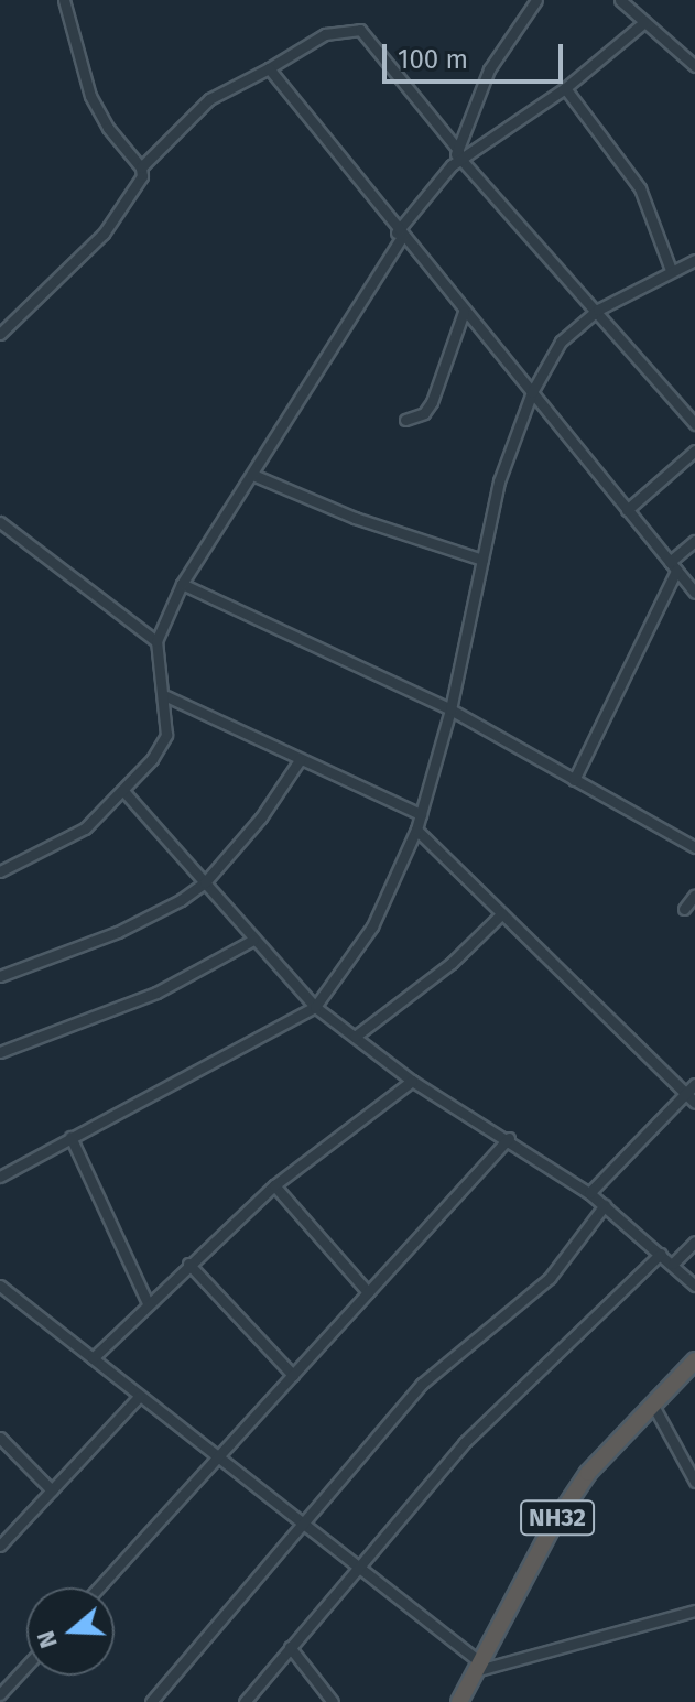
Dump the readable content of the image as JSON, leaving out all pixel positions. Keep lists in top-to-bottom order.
{
  "streets": {
    "highway": ["NH32"]
  },
  "scale_bar": "100 m",
  "north": "left"
}
